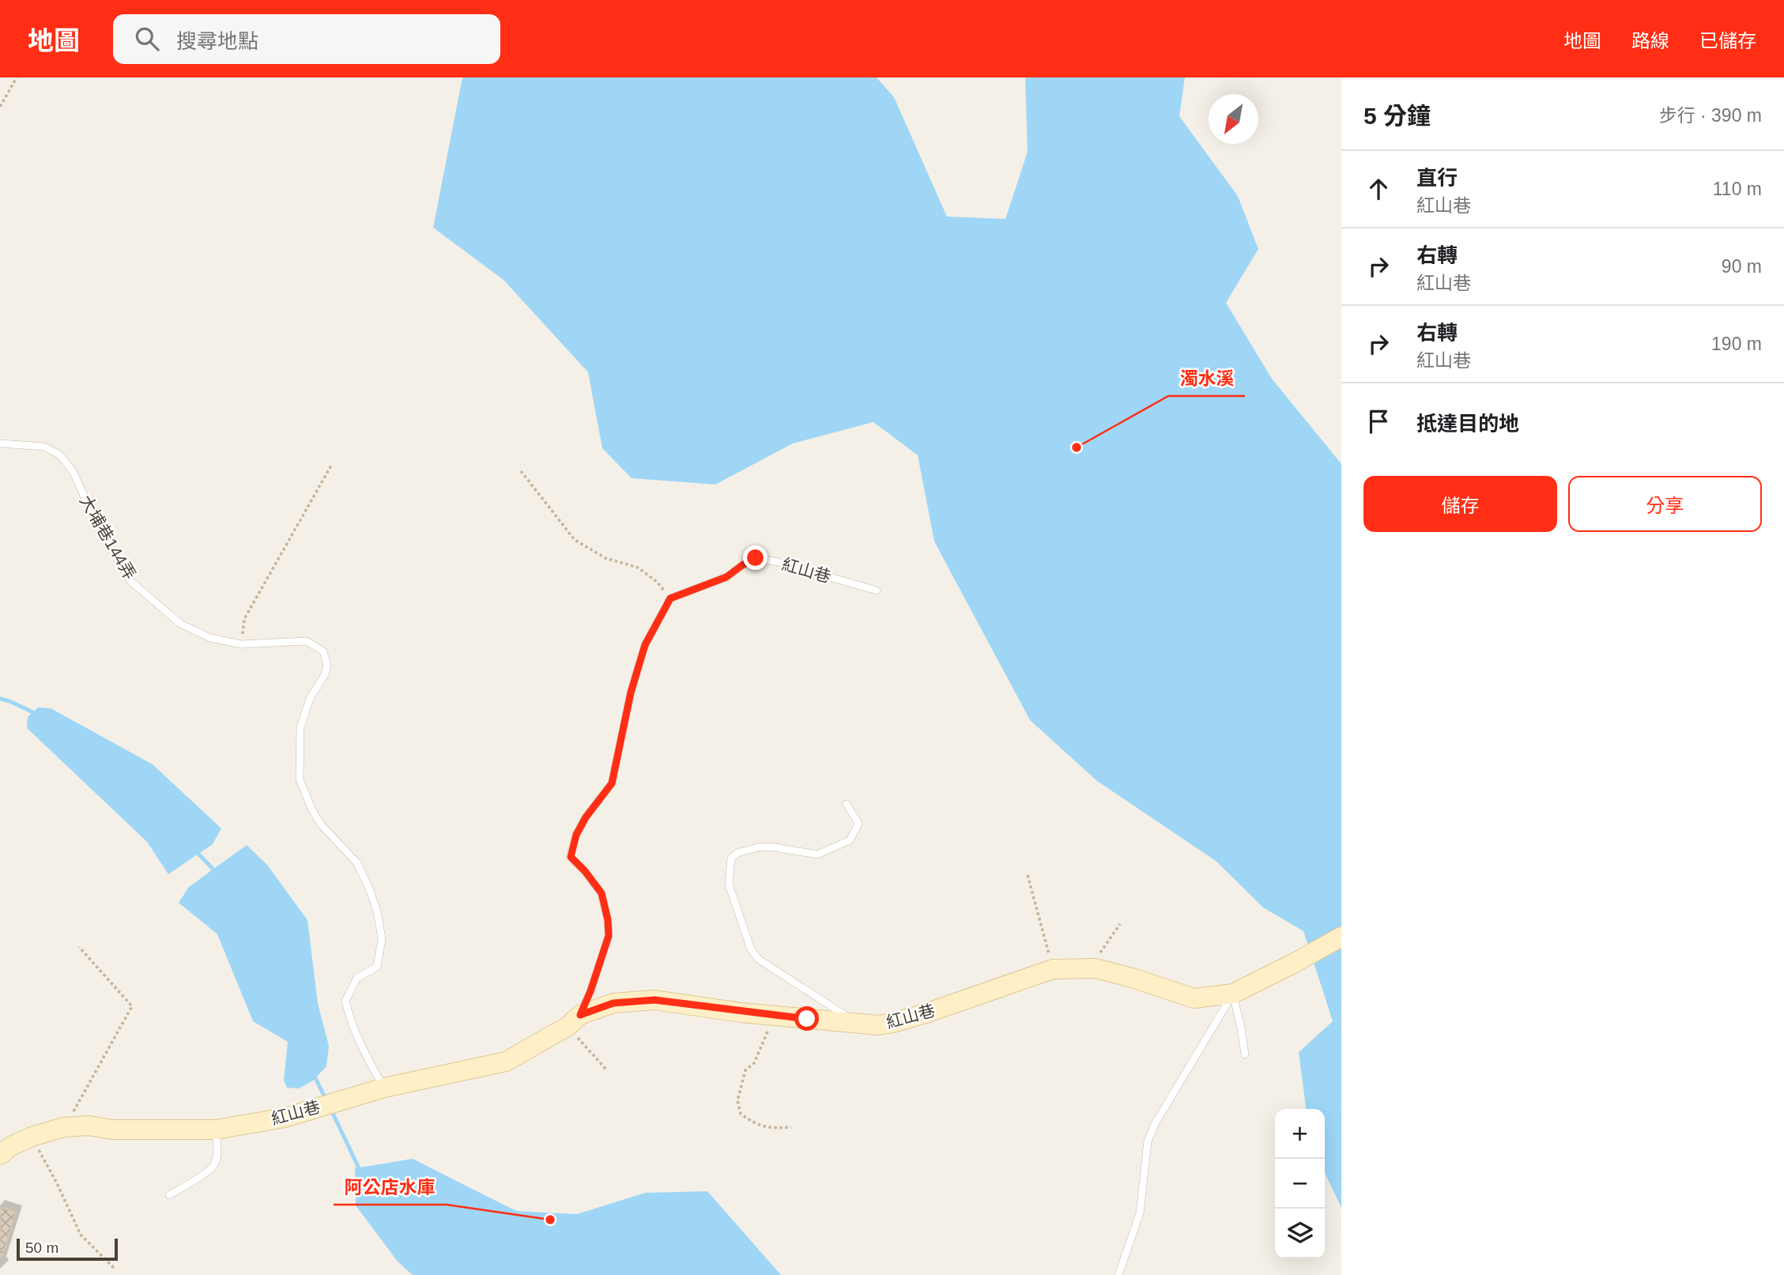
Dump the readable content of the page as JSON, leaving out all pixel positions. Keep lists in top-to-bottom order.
{
  "streets": {
    "street": ["紅山巷"],
    "lane": ["大埔巷144弄"]
  },
  "crossings": [
    ["大埔巷144弄", "紅山巷"]
  ],
  "places": ["濁水溪", "阿公店水庫"],
  "scale_bar": "50 m",
  "north": "bottom left",
  "page": {
    "header": "地圖",
    "search": "搜尋地點",
    "nav": ["地圖", "路線", "已儲存"],
    "heading": ["5 分鐘", "步行 · 390 m"],
    "list": [
      ["直行", "紅山巷", "110 m"],
      ["右轉", "紅山巷", "90 m"],
      ["右轉", "紅山巷", "190 m"],
      "抵達目的地"
    ],
    "buttons": ["儲存", "分享"],
    "map_buttons": ["+", "−"],
    "scale": "50 m"
  }
}
